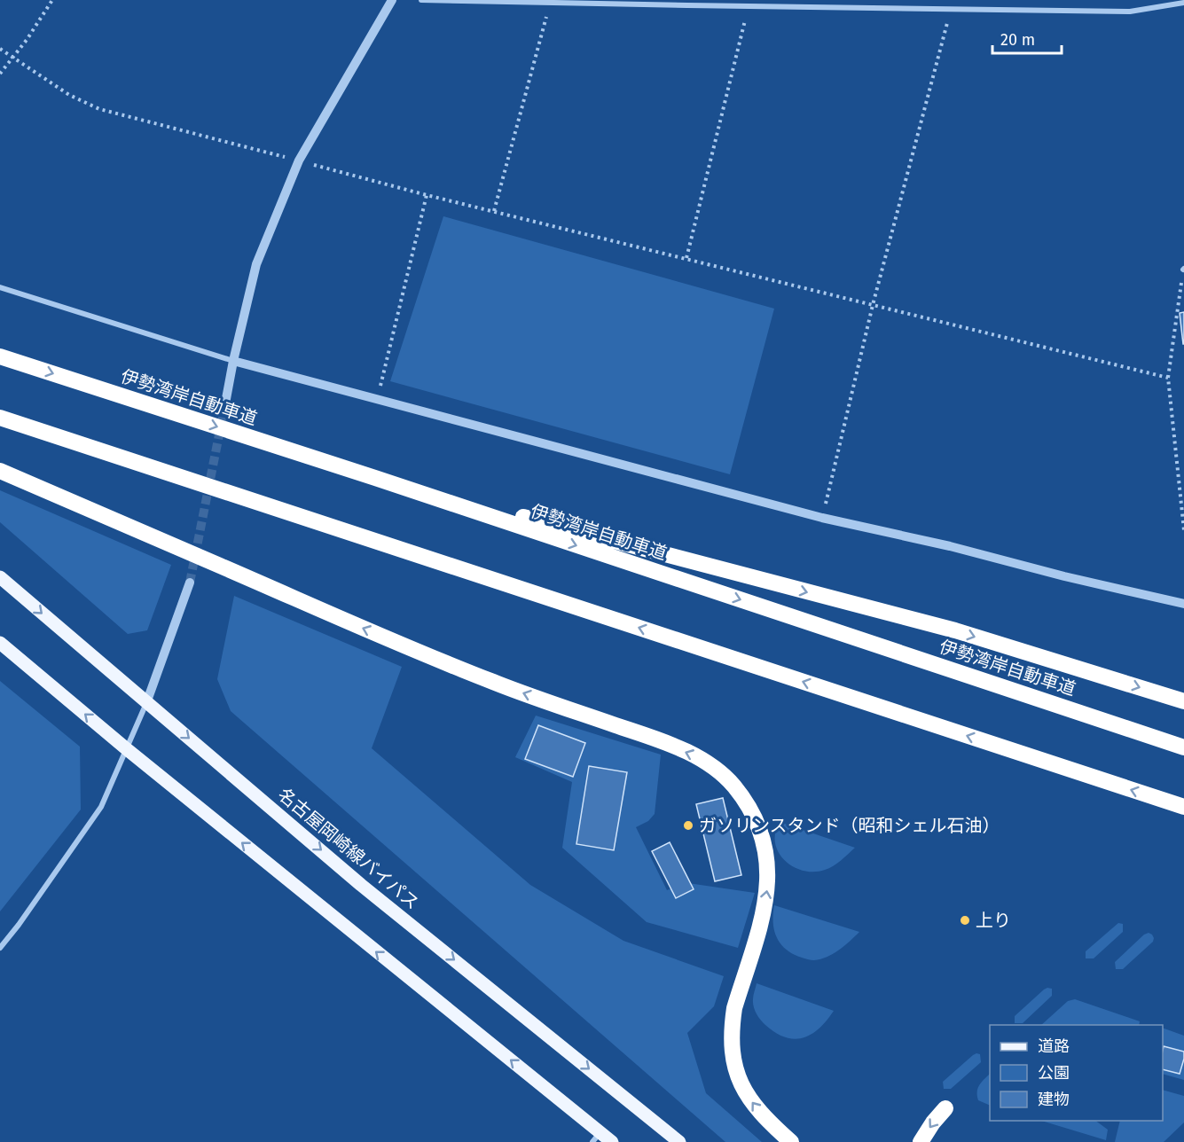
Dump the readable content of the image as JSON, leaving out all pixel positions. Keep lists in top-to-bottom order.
{
  "streets": {
    "highway": ["伊勢湾岸自動車道"],
    "main road": ["名古屋岡崎線バイパス"]
  },
  "places": ["ガソリンスタンド（昭和シェル石油）", "上り"],
  "legend": ["道路", "公園", "建物"],
  "scale_bar": "20 m"
}
